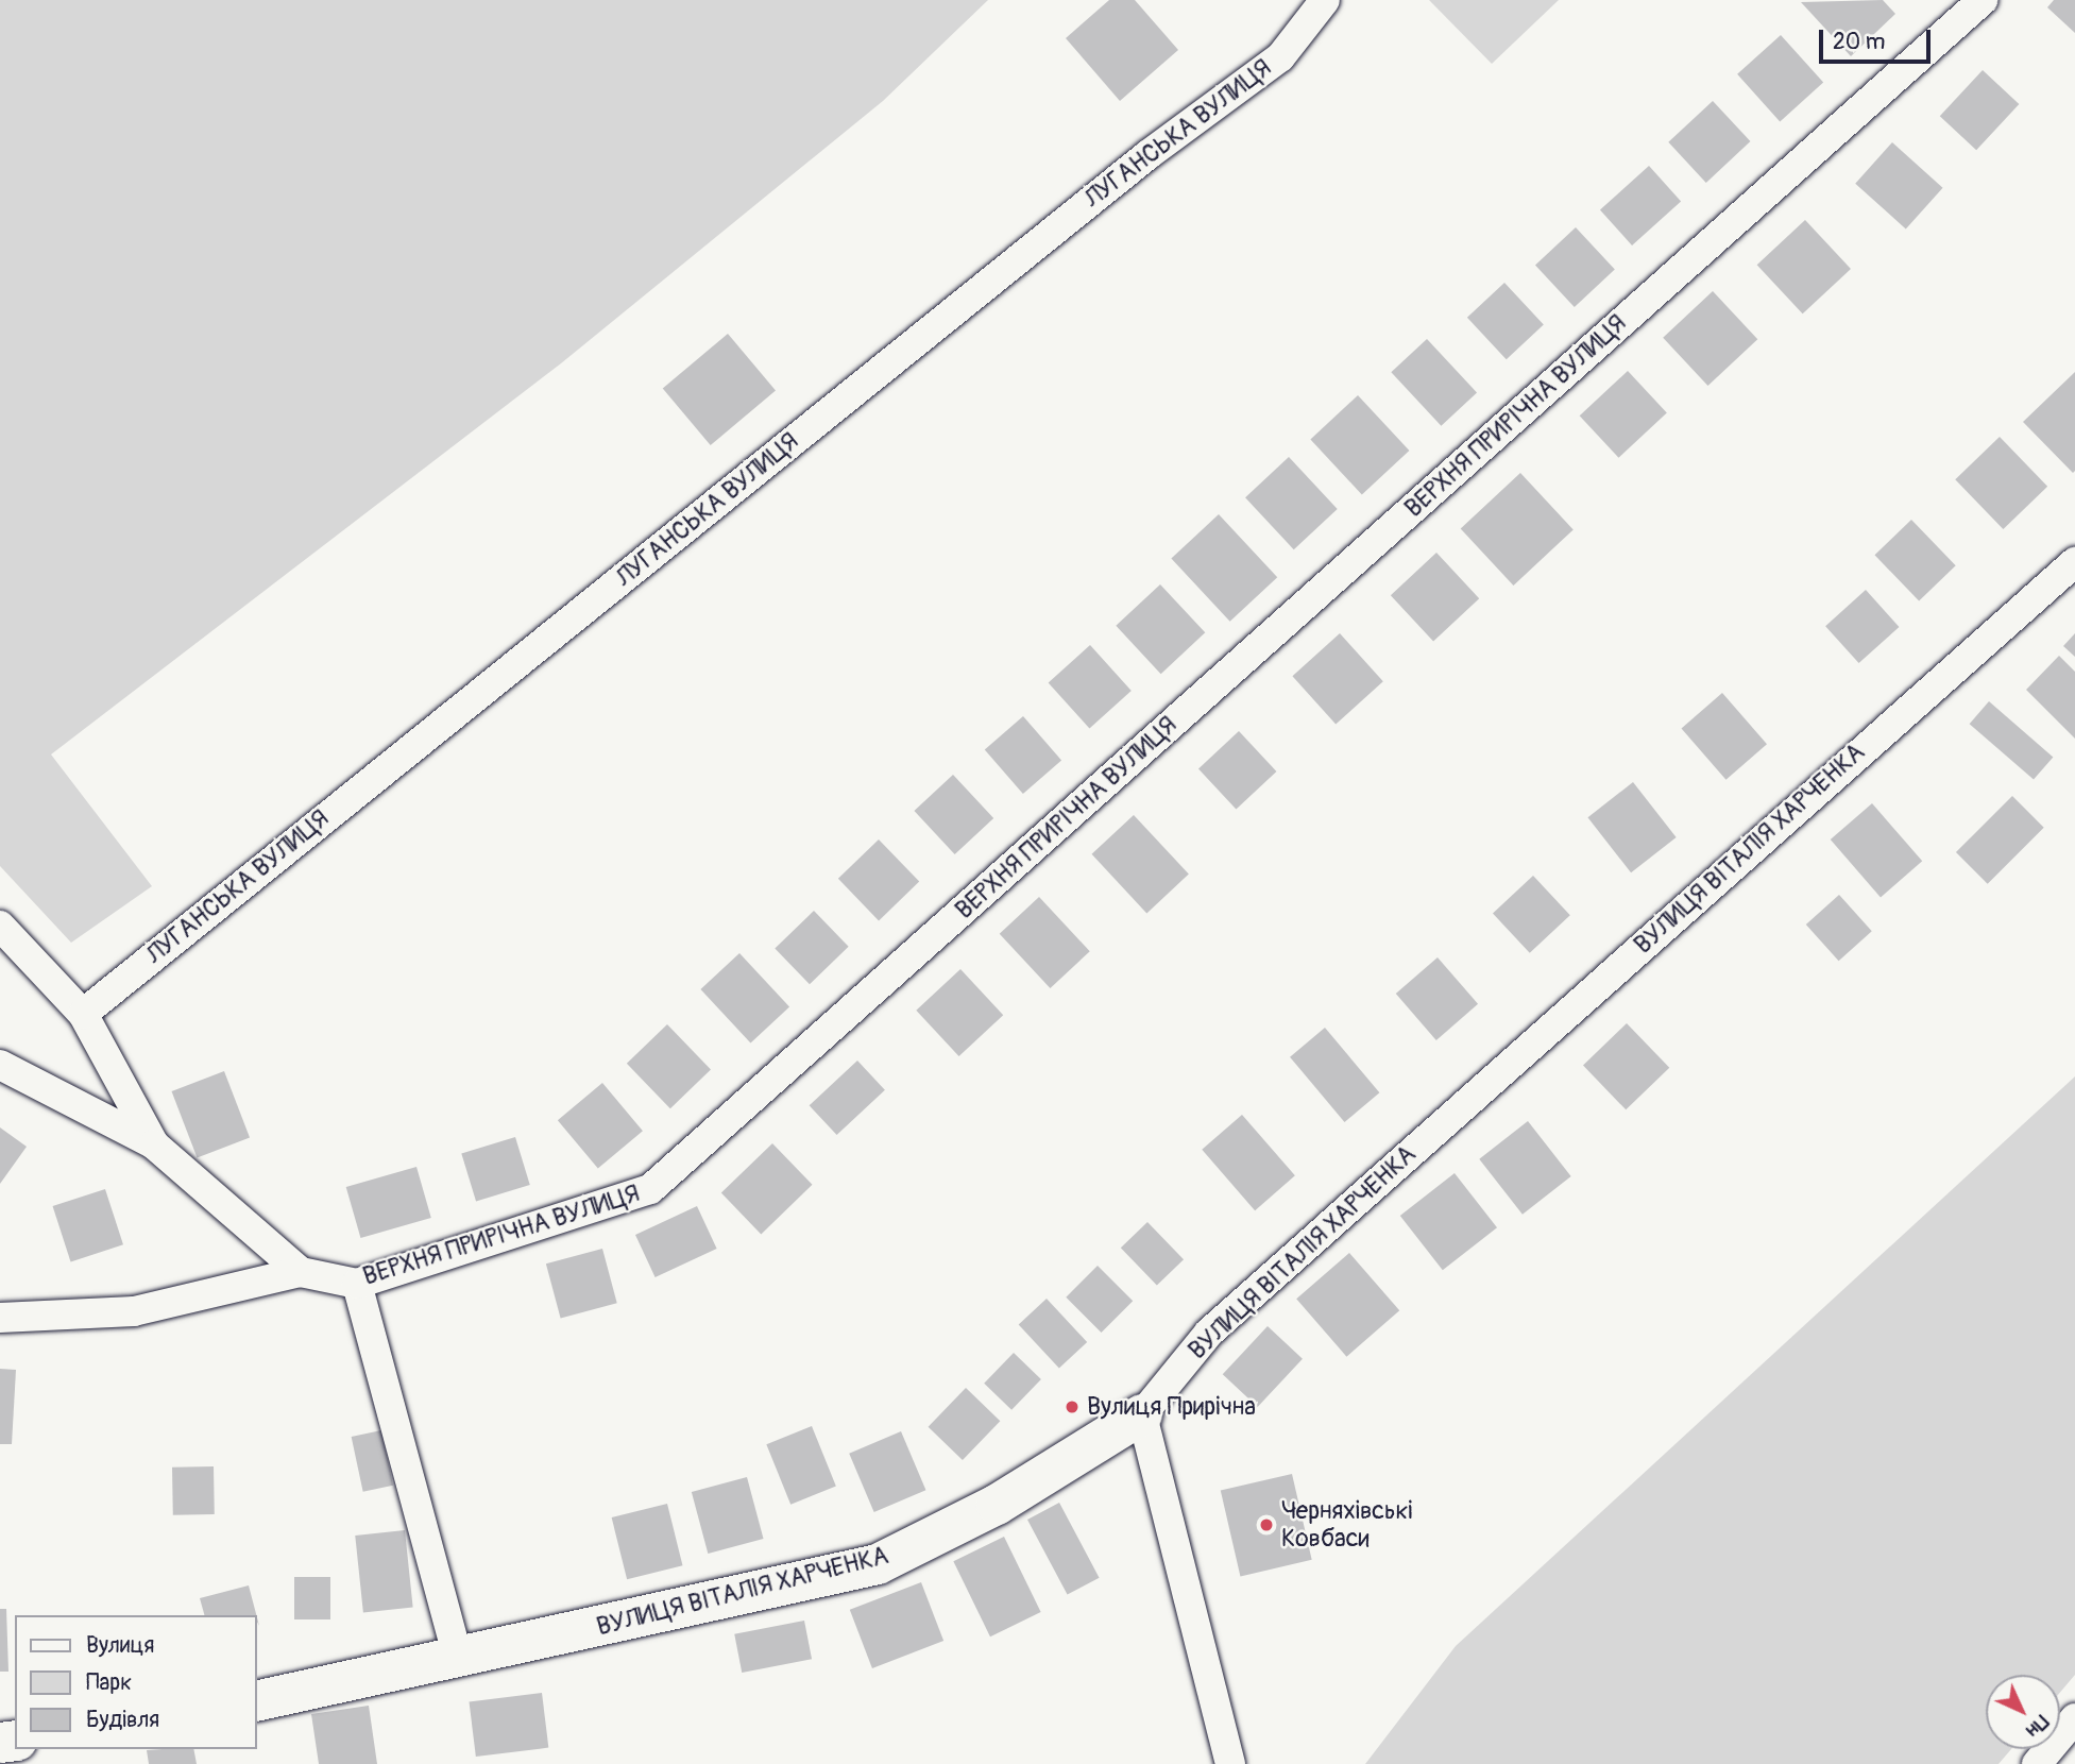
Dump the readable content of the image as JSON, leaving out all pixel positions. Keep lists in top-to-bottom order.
{
  "streets": {
    "street": ["ЛУГАНСЬКА ВУЛИЦЯ", "ВЕРХНЯ ПРИРІЧНА ВУЛИЦЯ", "ВУЛИЦЯ ВІТАЛІЯ ХАРЧЕНКА"]
  },
  "places": ["Вулиця Прирічна", "Черняхівські Ковбаси"],
  "legend": ["Вулиця", "Парк", "Будівля"],
  "scale_bar": "20 m",
  "north": "bottom right"
}
